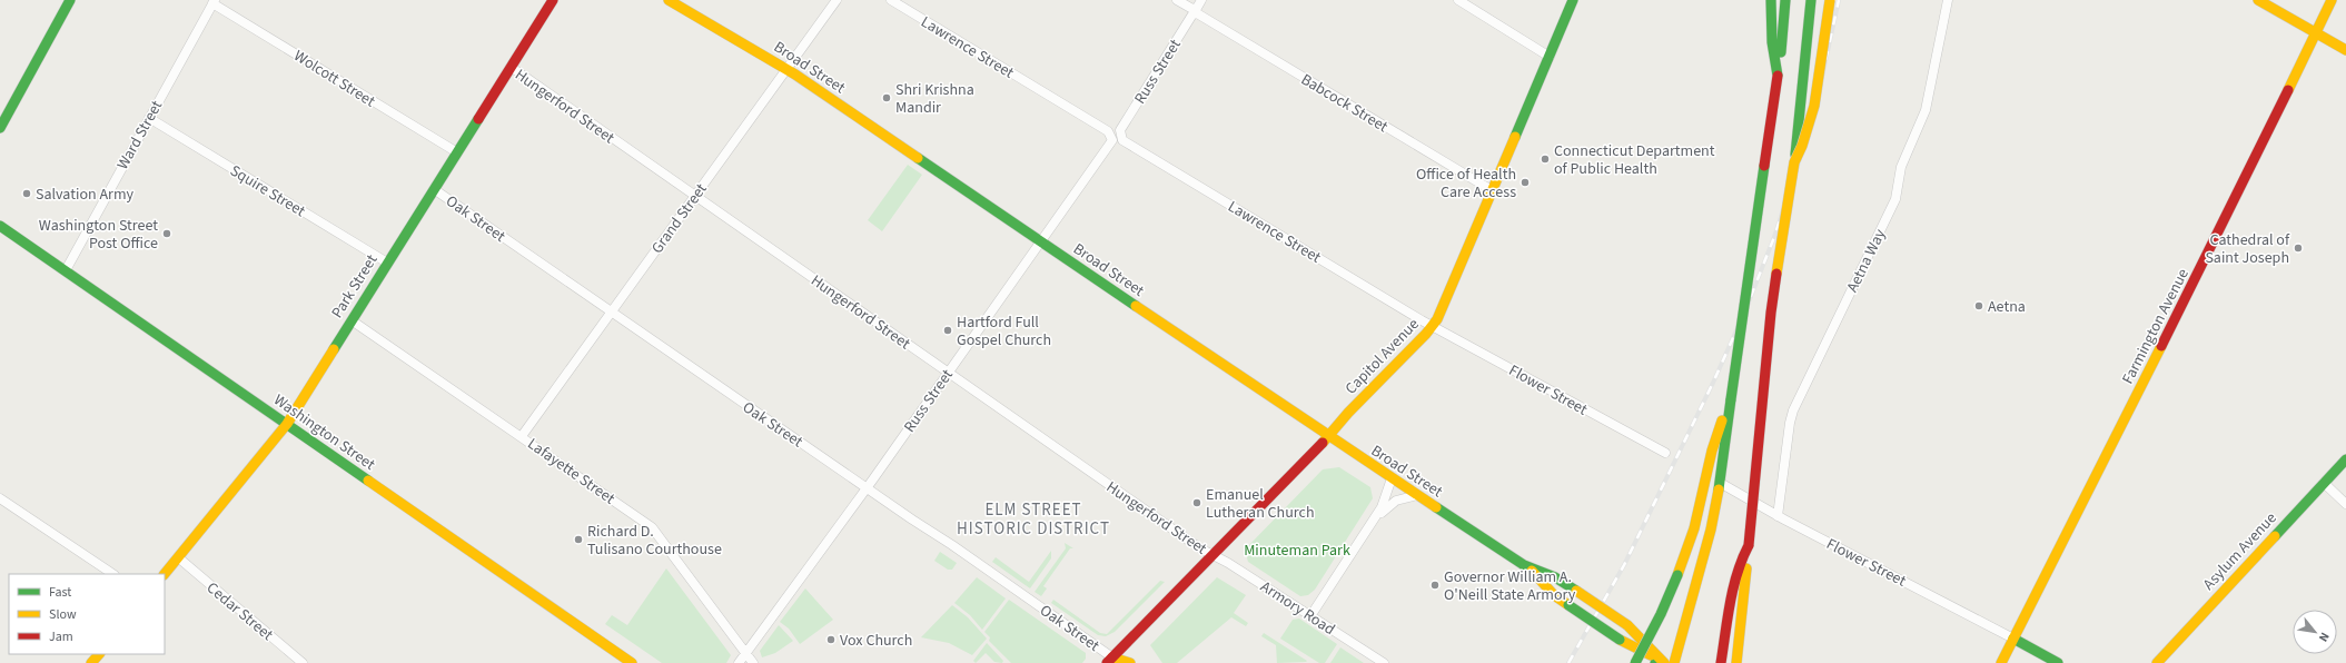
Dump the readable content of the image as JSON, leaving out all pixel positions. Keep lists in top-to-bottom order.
{
  "streets": {
    "main road": [
      "Broad Street",
      "Park Street",
      "Farmington Avenue",
      "Capitol Avenue",
      "Washington Street",
      "Asylum Avenue"
    ],
    "street": [
      "Lawrence Street",
      "Russ Street",
      "Wolcott Street",
      "Babcock Street",
      "Hungerford Street",
      "Ward Street",
      "Squire Street",
      "Oak Street",
      "Grand Street",
      "Aetna Way",
      "Flower Street",
      "Lafayette Street",
      "Armory Road",
      "Cedar Street"
    ]
  },
  "crossings": [
    ["Lawrence Street", "Russ Street"],
    ["Lawrence Street", "Capitol Avenue"],
    ["Lawrence Street", "Flower Street"],
    ["Broad Street", "Russ Street"],
    ["Broad Street", "Grand Street"],
    ["Broad Street", "Capitol Avenue"],
    ["Russ Street", "Babcock Street"],
    ["Russ Street", "Hungerford Street"],
    ["Russ Street", "Oak Street"],
    ["Russ Street", "Lafayette Street"],
    ["Wolcott Street", "Ward Street"],
    ["Wolcott Street", "Park Street"],
    ["Babcock Street", "Capitol Avenue"],
    ["Hungerford Street", "Grand Street"],
    ["Hungerford Street", "Park Street"],
    ["Hungerford Street", "Capitol Avenue"],
    ["Hungerford Street", "Armory Road"],
    ["Ward Street", "Squire Street"],
    ["Ward Street", "Washington Street"],
    ["Squire Street", "Park Street"],
    ["Oak Street", "Grand Street"],
    ["Oak Street", "Park Street"],
    ["Oak Street", "Capitol Avenue"],
    ["Grand Street", "Lafayette Street"],
    ["Aetna Way", "Flower Street"],
    ["Park Street", "Washington Street"],
    ["Park Street", "Lafayette Street"],
    ["Park Street", "Cedar Street"],
    ["Farmington Avenue", "Flower Street"],
    ["Capitol Avenue", "Flower Street"],
    ["Capitol Avenue", "Armory Road"]
  ],
  "districts": ["ELM STREET HISTORIC DISTRICT"],
  "parks": ["Minuteman Park"],
  "places": [
    "Shri Krishna Mandir",
    "Connecticut Department of Public Health",
    "Office of Health Care Access",
    "Salvation Army",
    "Washington Street Post Office",
    "Cathedral of Saint Joseph",
    "Aetna",
    "Hartford Full Gospel Church",
    "Emanuel Lutheran Church",
    "Richard D. Tulisano Courthouse",
    "Governor William A. O'Neill State Armory",
    "Vox Church"
  ],
  "legend": ["Fast", "Slow", "Jam"],
  "north": "bottom right"
}
